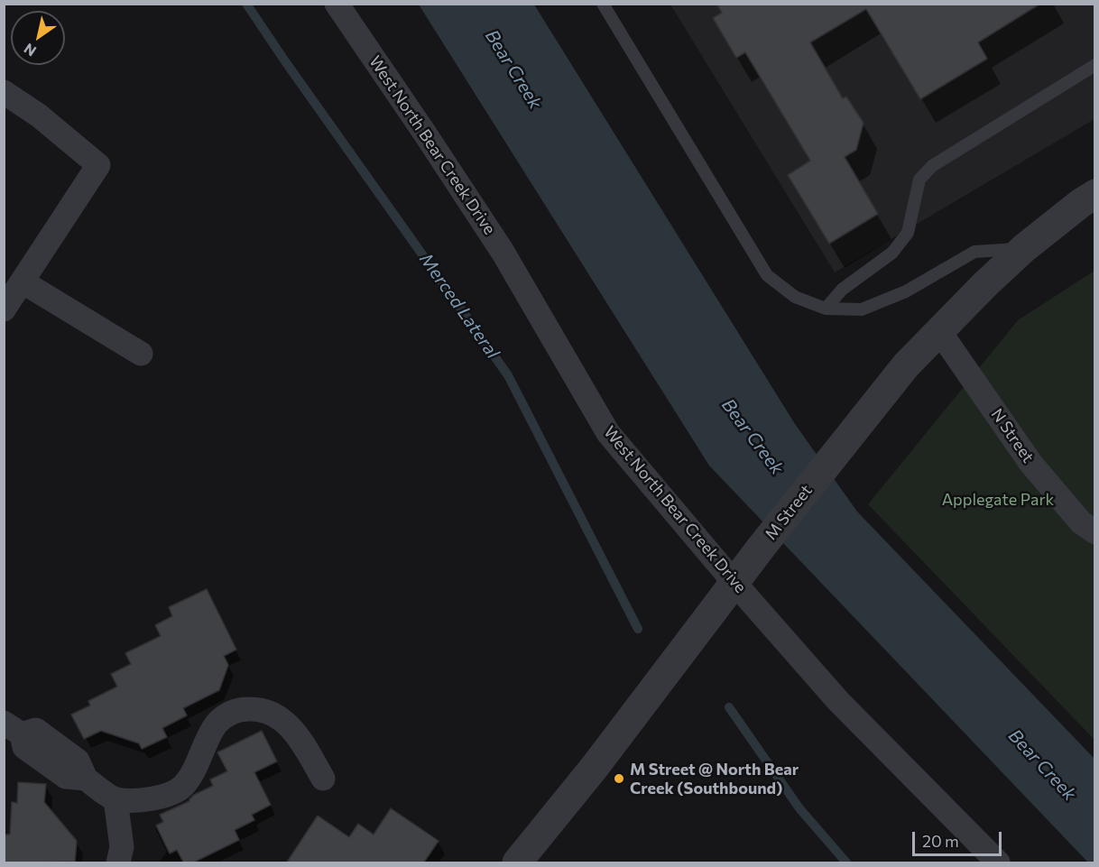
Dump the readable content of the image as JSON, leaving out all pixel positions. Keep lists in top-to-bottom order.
{
  "streets": {
    "street": ["West North Bear Creek Drive", "N Street", "M Street"]
  },
  "crossings": [
    ["West North Bear Creek Drive", "M Street"],
    ["N Street", "M Street"]
  ],
  "water": ["Bear Creek", "Merced Lateral"],
  "parks": ["Applegate Park"],
  "places": ["M Street @ North Bear Creek (Southbound)"],
  "scale_bar": "20 m",
  "north": "bottom left"
}
